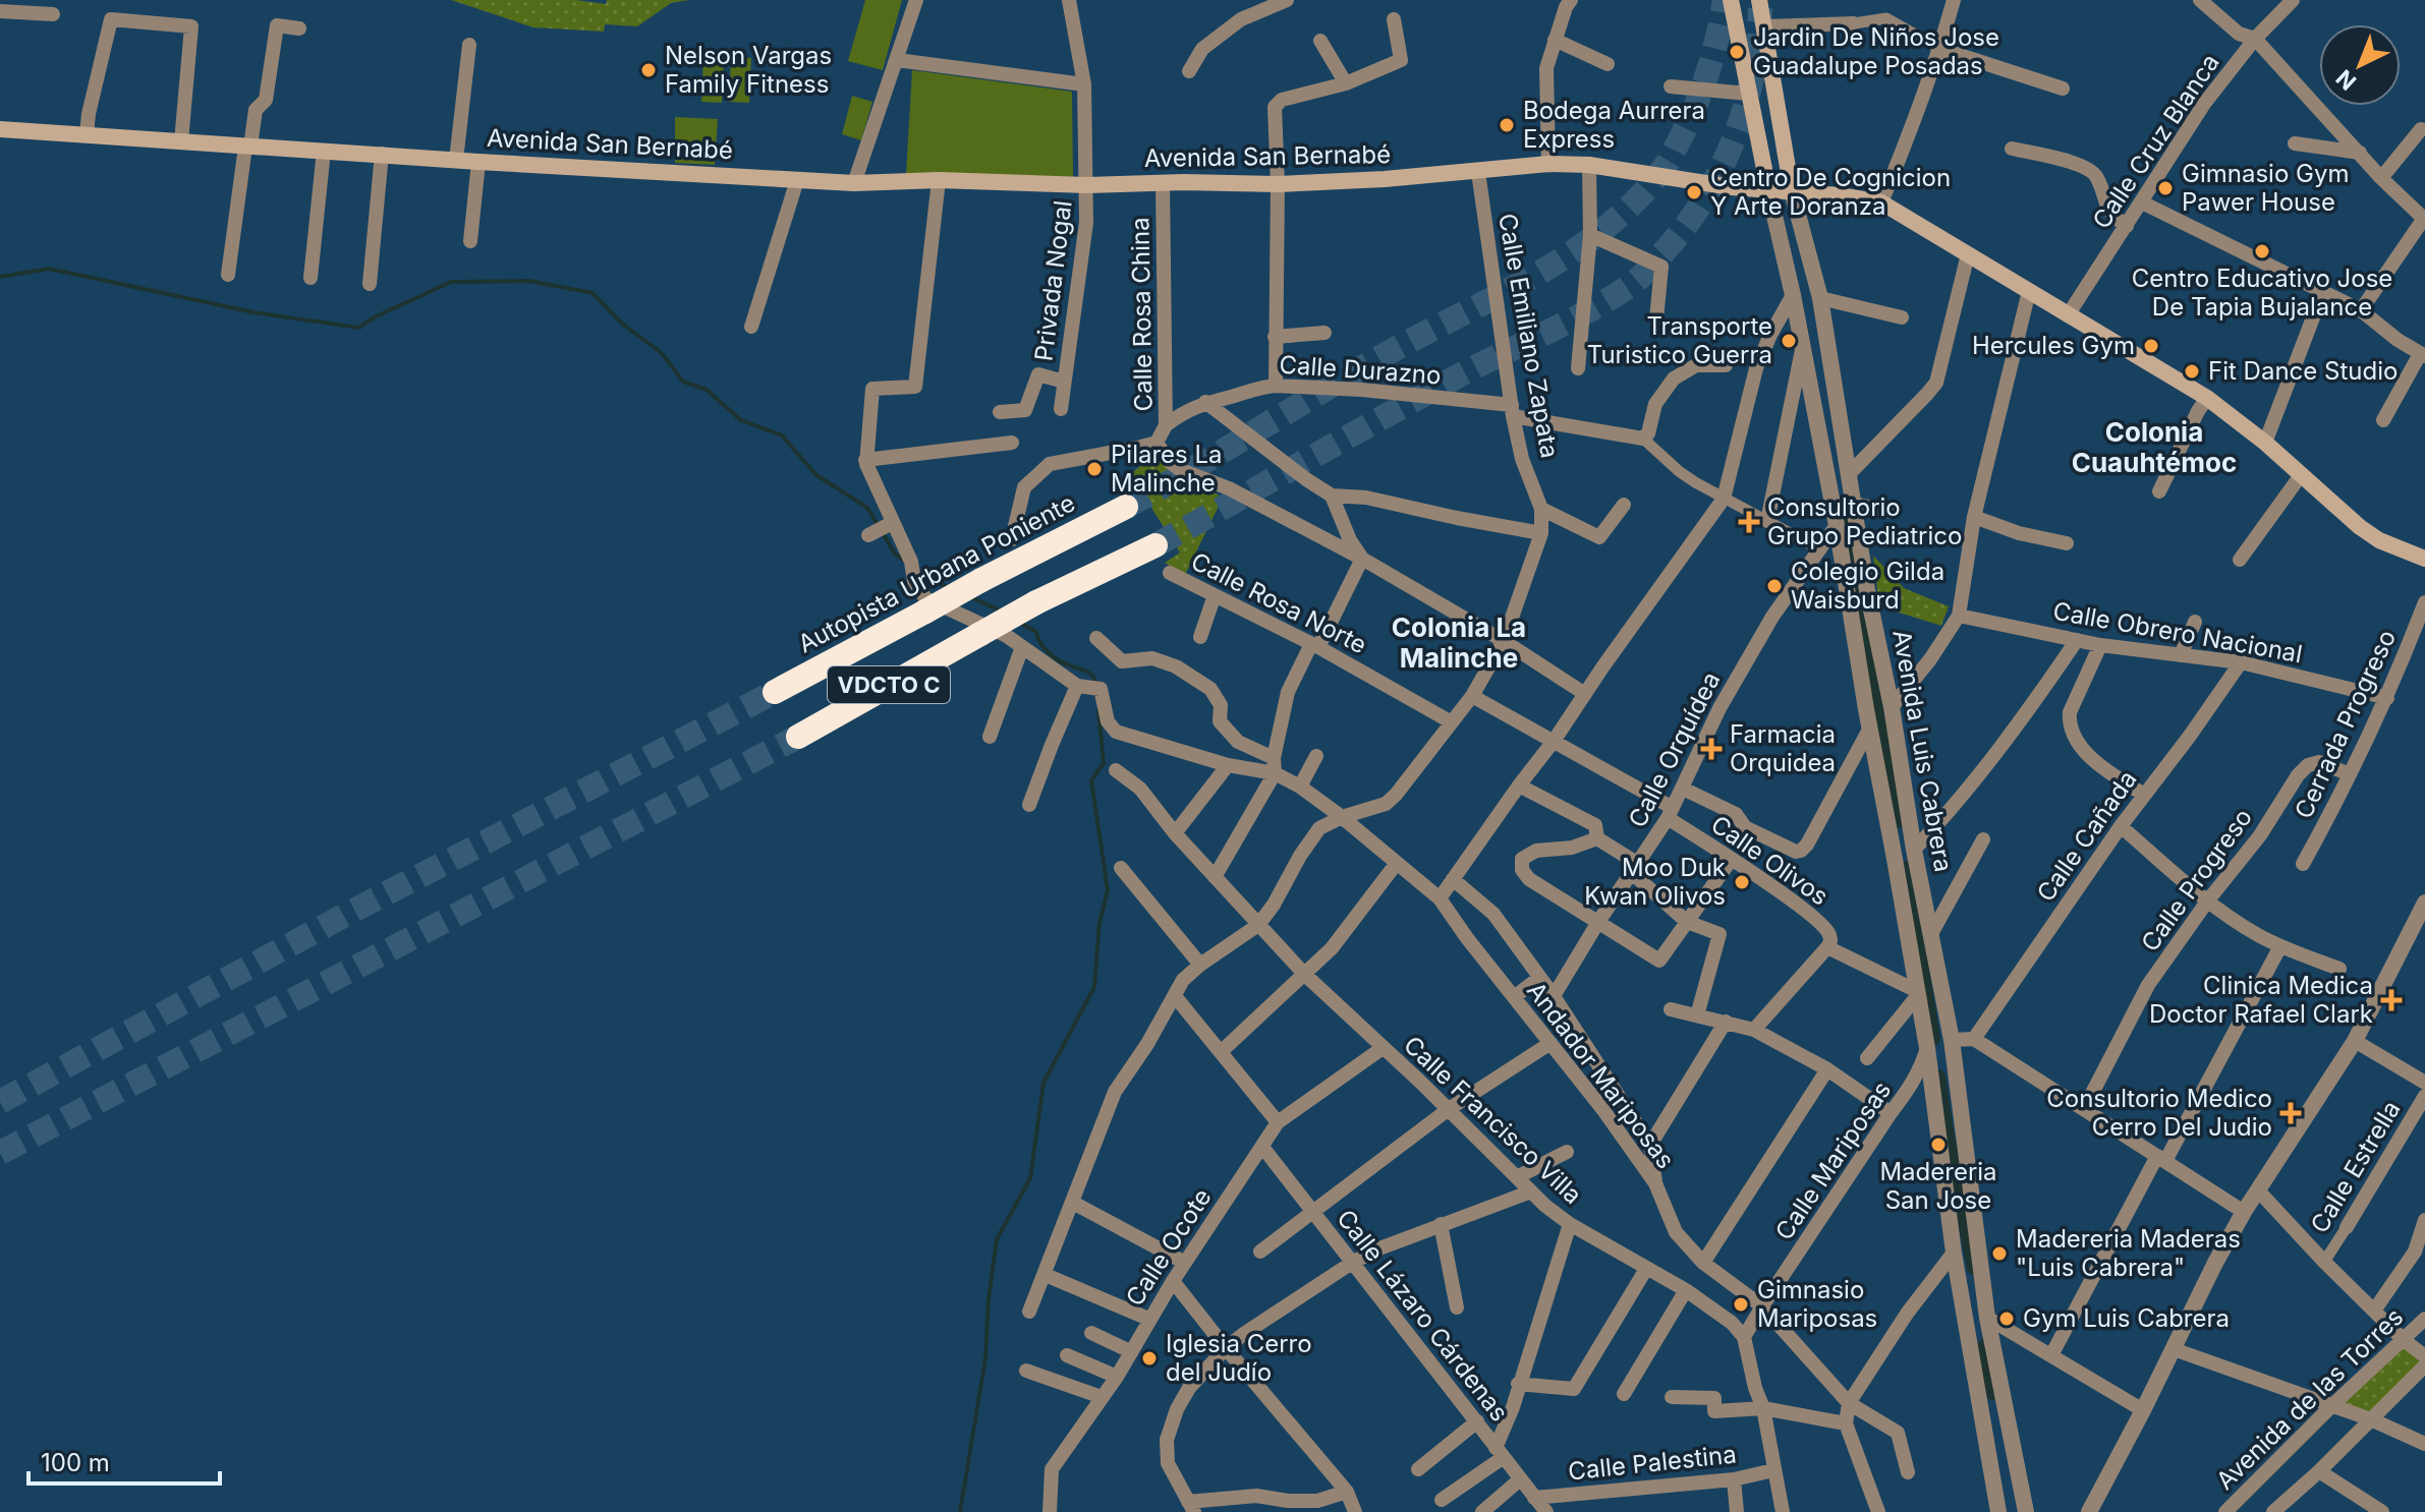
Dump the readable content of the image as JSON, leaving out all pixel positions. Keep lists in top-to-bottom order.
{
  "streets": {
    "highway": ["Autopista Urbana Poniente", "VDCTO C"],
    "main road": ["Avenida San Bernabé", "Avenida Luis Cabrera"],
    "street": [
      "Calle Cruz Blanca",
      "Privada Nogal",
      "Calle Rosa China",
      "Calle Emiliano Zapata",
      "Calle Durazno",
      "Calle Rosa Norte",
      "Calle Obrero Nacional",
      "Cerrada Progreso",
      "Calle Orquídea",
      "Calle Cañada",
      "Calle Olivos",
      "Calle Progreso",
      "Andador Mariposas",
      "Calle Francisco Villa",
      "Calle Mariposas",
      "Calle Estrella",
      "Calle Ocote",
      "Calle Lázaro Cárdenas",
      "Avenida de las Torres",
      "Calle Palestina"
    ]
  },
  "crossings": [
    ["Calle Cruz Blanca", "Avenida San Bernabé"],
    ["Avenida San Bernabé", "Privada Nogal"],
    ["Avenida San Bernabé", "Calle Rosa China"],
    ["Avenida San Bernabé", "Calle Emiliano Zapata"],
    ["Avenida San Bernabé", "Avenida Luis Cabrera"],
    ["Calle Rosa China", "Calle Durazno"],
    ["Calle Emiliano Zapata", "Calle Durazno"],
    ["Calle Emiliano Zapata", "Calle Rosa Norte"],
    ["Calle Emiliano Zapata", "Calle Olivos"],
    ["Calle Emiliano Zapata", "Andador Mariposas"],
    ["Calle Emiliano Zapata", "Calle Francisco Villa"],
    ["Calle Obrero Nacional", "Cerrada Progreso"],
    ["Calle Obrero Nacional", "Calle Cañada"],
    ["Cerrada Progreso", "Calle Progreso"],
    ["Calle Orquídea", "Avenida Luis Cabrera"],
    ["Calle Orquídea", "Calle Olivos"],
    ["Calle Orquídea", "Andador Mariposas"],
    ["Avenida Luis Cabrera", "Calle Mariposas"],
    ["Andador Mariposas", "Calle Mariposas"],
    ["Calle Francisco Villa", "Calle Mariposas"],
    ["Calle Francisco Villa", "Calle Ocote"],
    ["Calle Ocote", "Calle Lázaro Cárdenas"],
    ["Calle Lázaro Cárdenas", "Calle Palestina"]
  ],
  "districts": ["Colonia Cuauhtémoc", "Colonia La Malinche"],
  "places": {
    "other": [
      "Jardin De Niños Jose Guadalupe Posadas",
      "Nelson Vargas Family Fitness",
      "Bodega Aurrera Express",
      "Gimnasio Gym Pawer House",
      "Centro De Cognicion Y Arte Doranza",
      "Centro Educativo Jose De Tapia Bujalance",
      "Transporte Turistico Guerra",
      "Hercules Gym",
      "Fit Dance Studio",
      "Pilares La Malinche",
      "Colegio Gilda Waisburd",
      "Moo Duk Kwan Olivos",
      "Madereria San Jose",
      "Madereria Maderas \"Luis Cabrera\"",
      "Gimnasio Mariposas",
      "Gym Luis Cabrera",
      "Iglesia Cerro del Judío"
    ],
    "health": [
      "Consultorio Grupo Pediatrico",
      "Farmacia Orquidea",
      "Clinica Medica Doctor Rafael Clark",
      "Consultorio Medico Cerro Del Judio"
    ]
  },
  "scale_bar": "100 m",
  "north": "bottom left"
}
